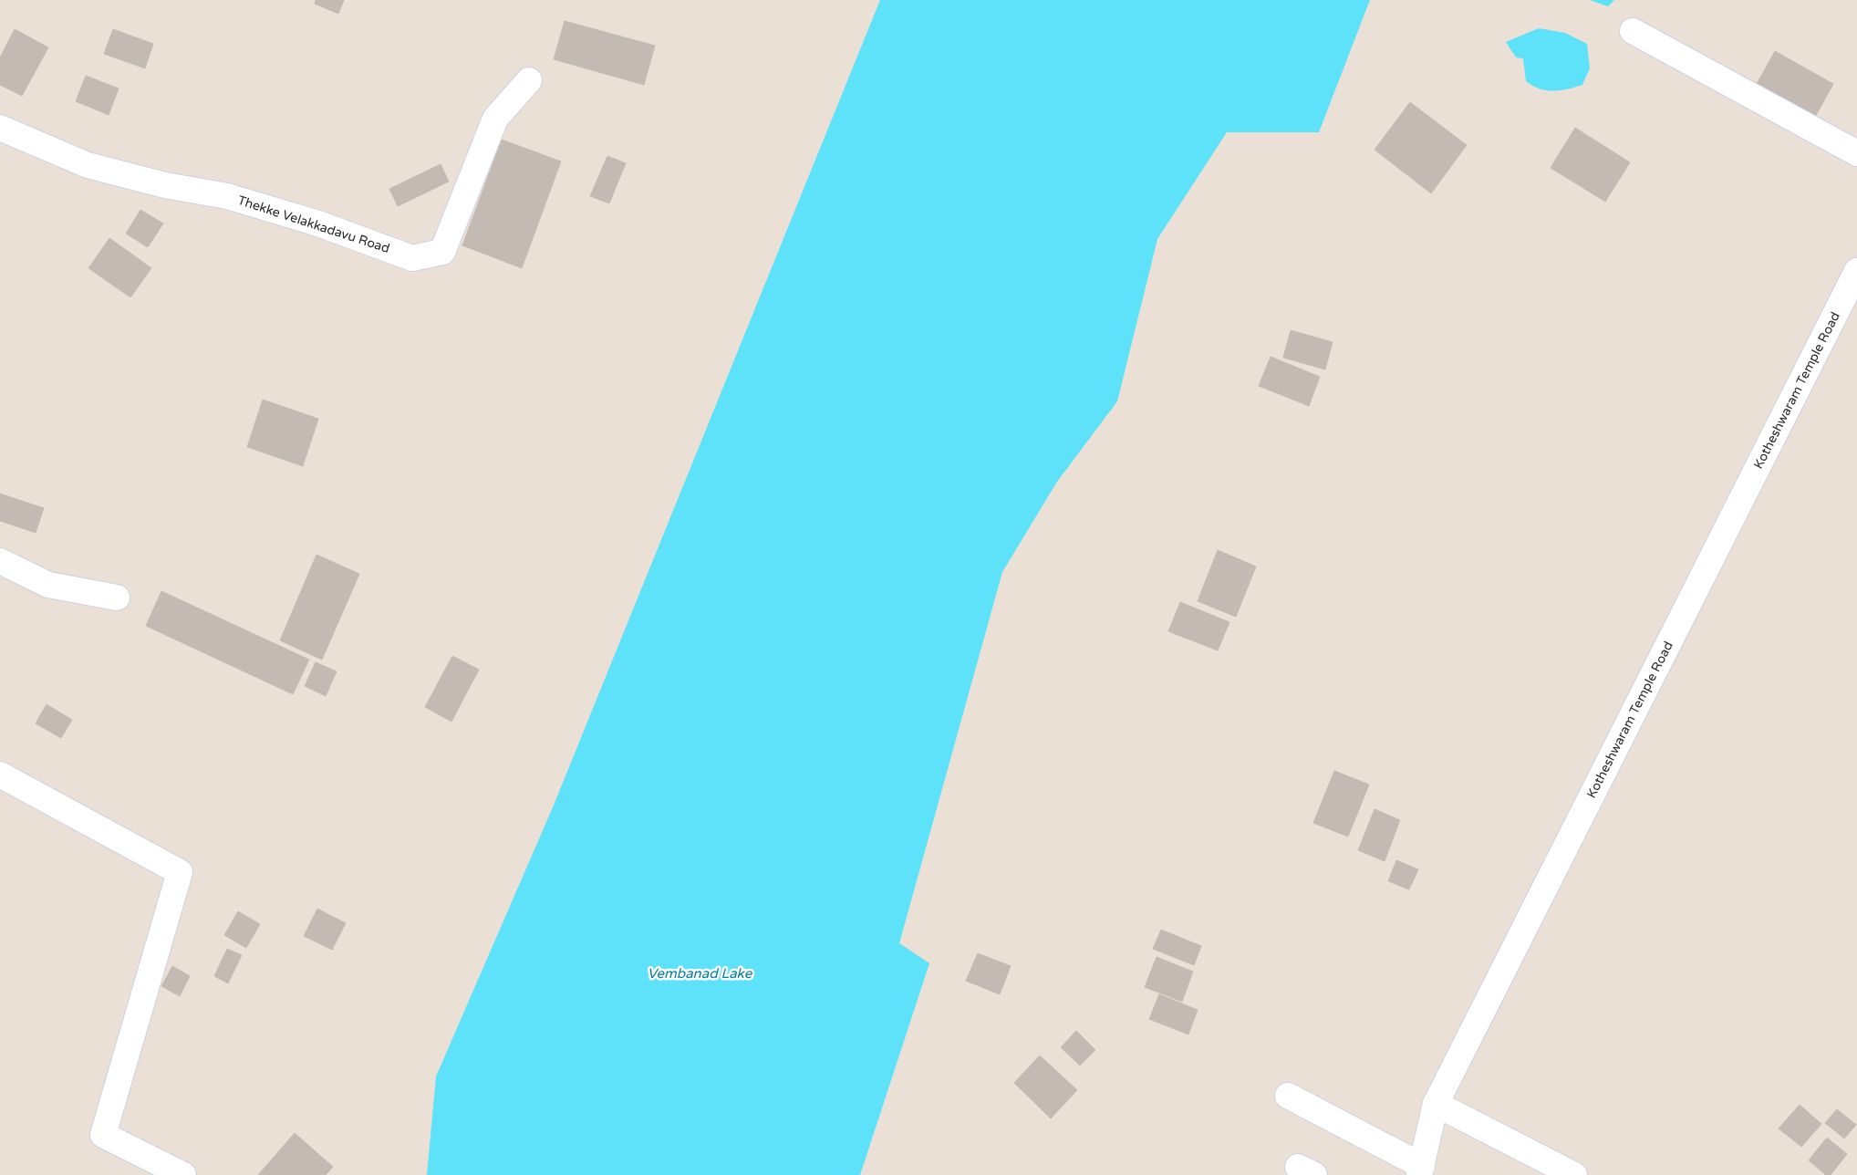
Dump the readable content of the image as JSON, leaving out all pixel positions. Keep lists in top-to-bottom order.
{
  "streets": {
    "street": ["Thekke Velakkadavu Road", "Kotheshwaram Temple Road"]
  },
  "water": ["Vembanad Lake"]
}
